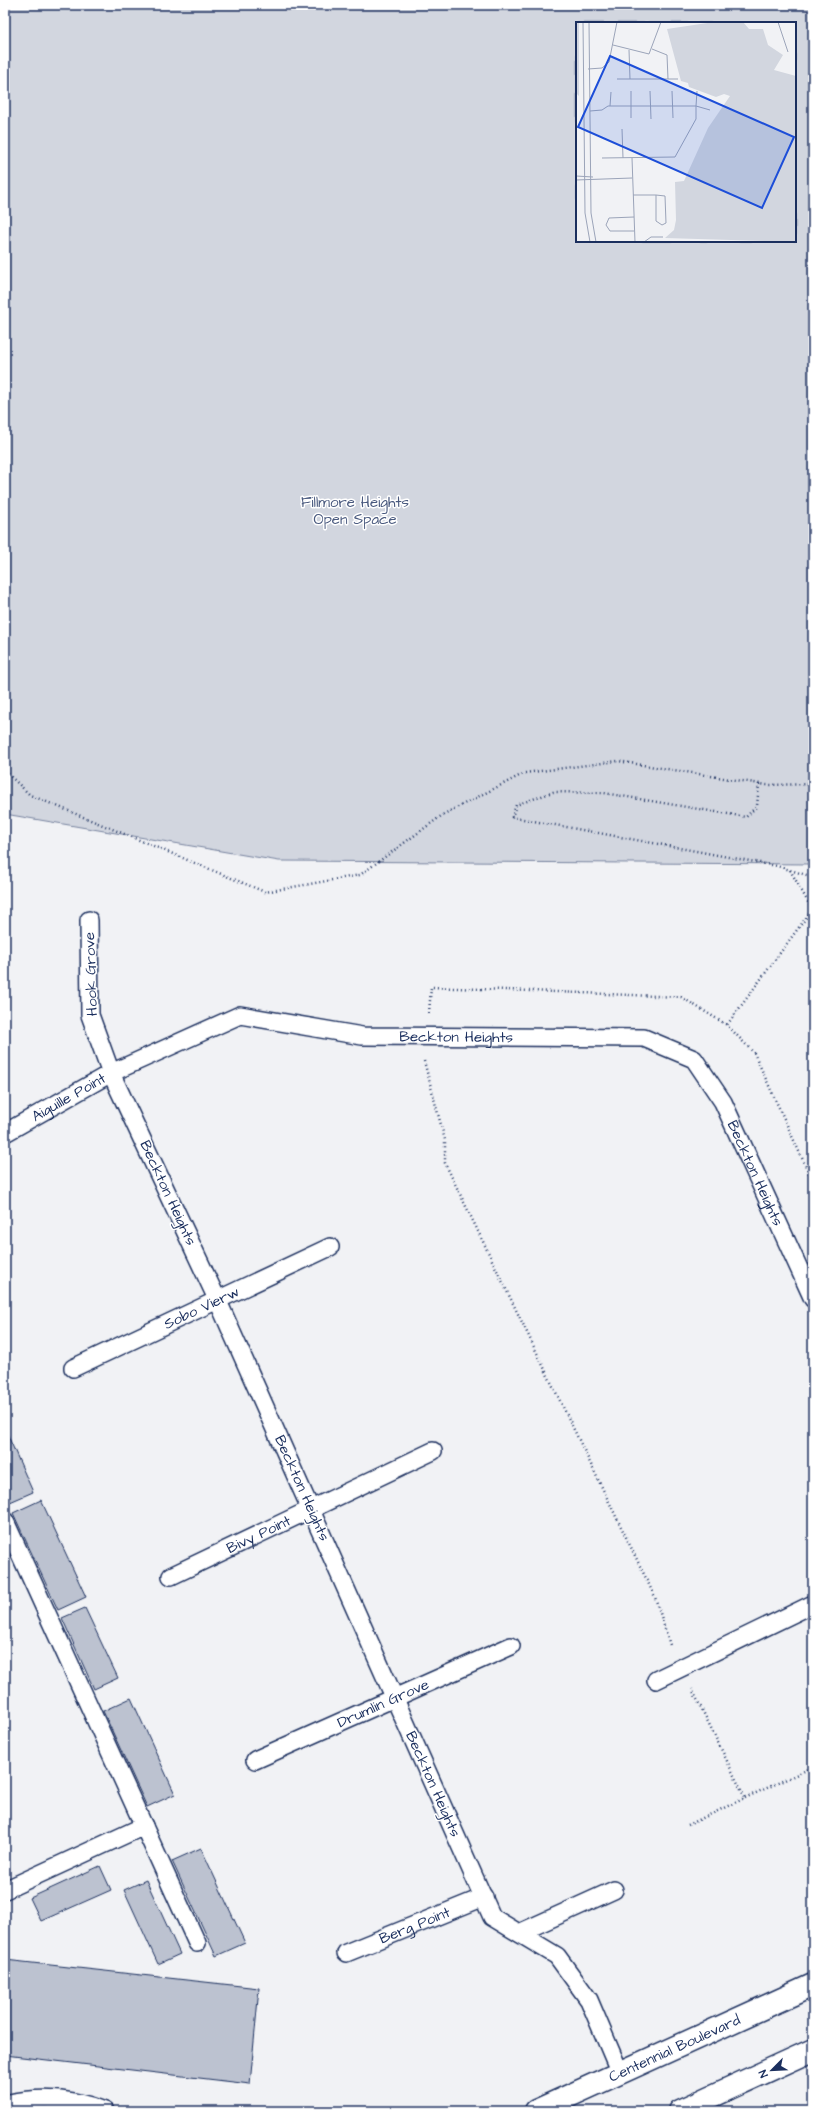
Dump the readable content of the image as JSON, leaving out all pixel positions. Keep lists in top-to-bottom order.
{
  "streets": {
    "main road": ["Centennial Boulevard"],
    "lane": [
      "Hook Grove",
      "Beckton Heights",
      "Aiguille Point",
      "Sobo Vierw",
      "Bivy Point",
      "Drumlin Grove",
      "Berg Point"
    ]
  },
  "crossings": [
    ["Hook Grove", "Beckton Heights"],
    ["Hook Grove", "Aiguille Point"],
    ["Beckton Heights", "Aiguille Point"],
    ["Beckton Heights", "Sobo Vierw"],
    ["Beckton Heights", "Bivy Point"],
    ["Beckton Heights", "Drumlin Grove"],
    ["Beckton Heights", "Berg Point"],
    ["Beckton Heights", "Centennial Boulevard"]
  ],
  "parks": ["Fillmore Heights Open Space"],
  "north": "bottom left"
}
